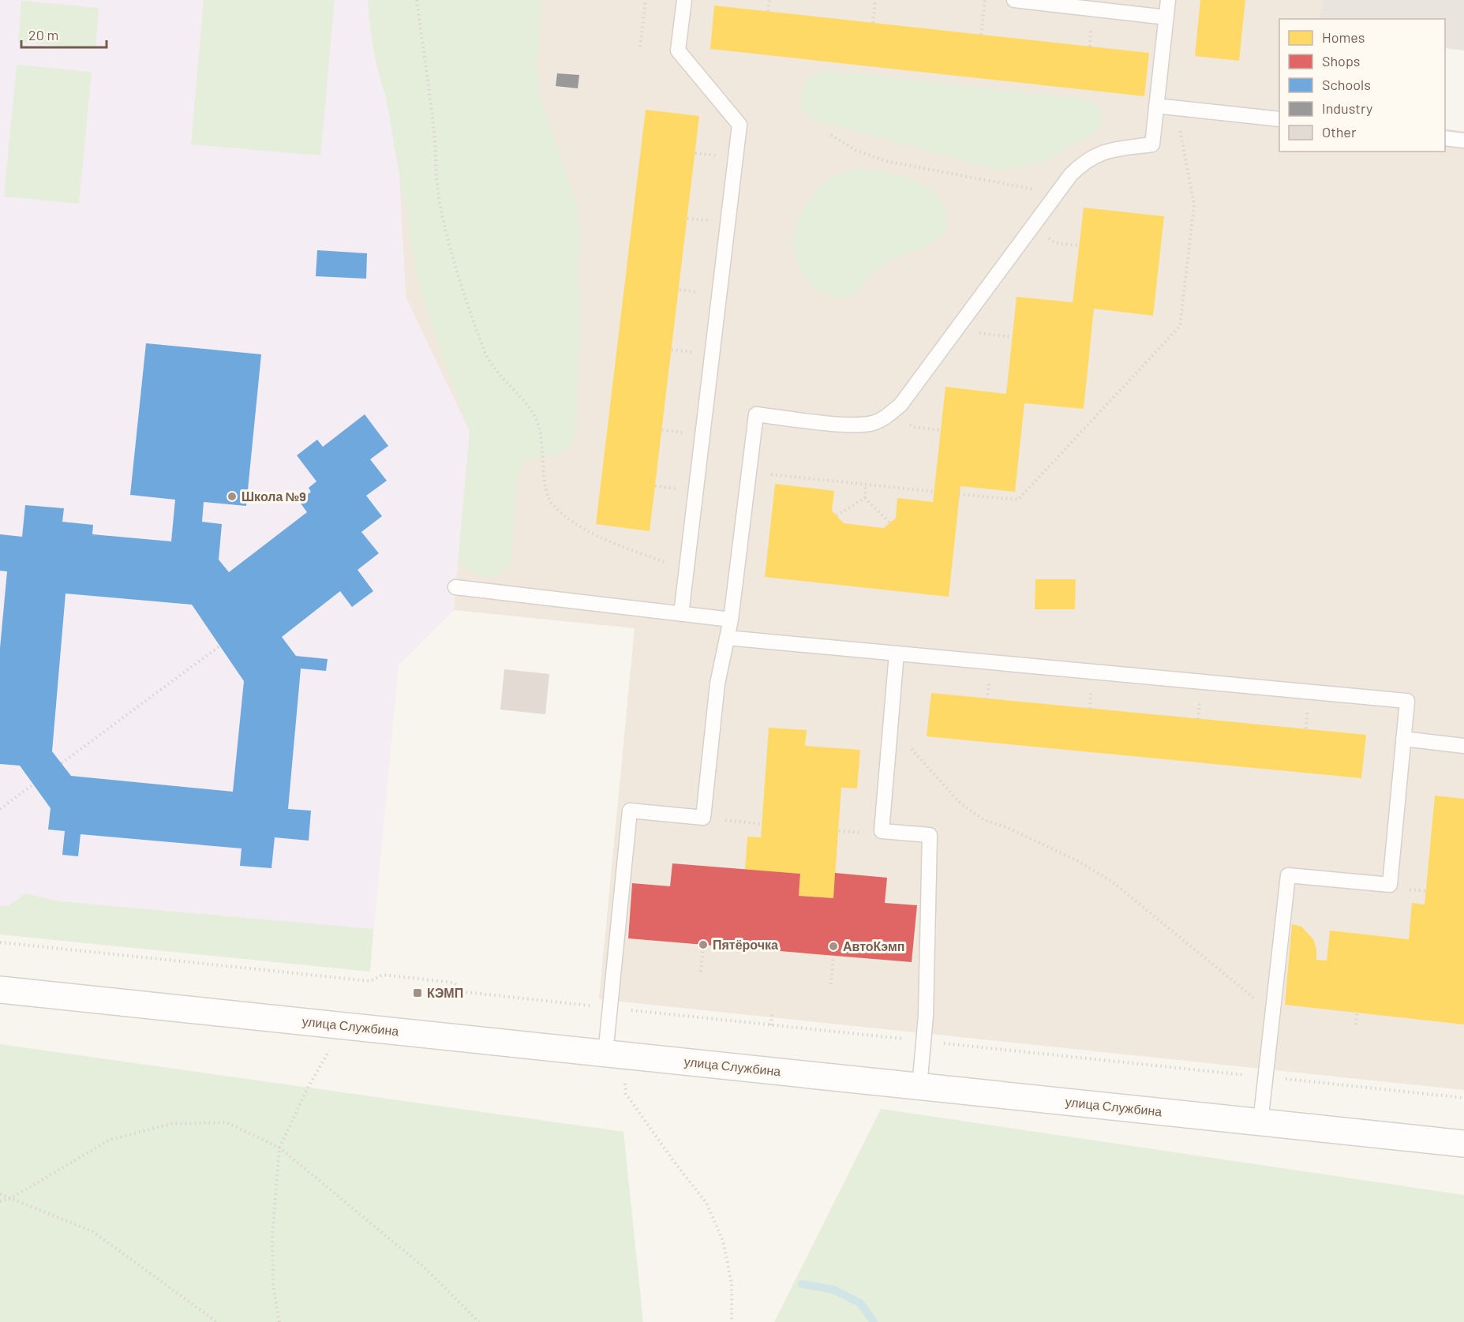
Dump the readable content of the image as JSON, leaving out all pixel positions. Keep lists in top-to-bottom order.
{
  "streets": {
    "street": ["улица Службина"]
  },
  "places": {
    "other": ["Школа №9", "Пятёрочка", "АвтоКэмп"],
    "transit": ["КЭМП"]
  },
  "legend": [
    "Homes",
    "Shops",
    "Schools",
    "Industry",
    "Other"
  ],
  "scale_bar": "20 m"
}
